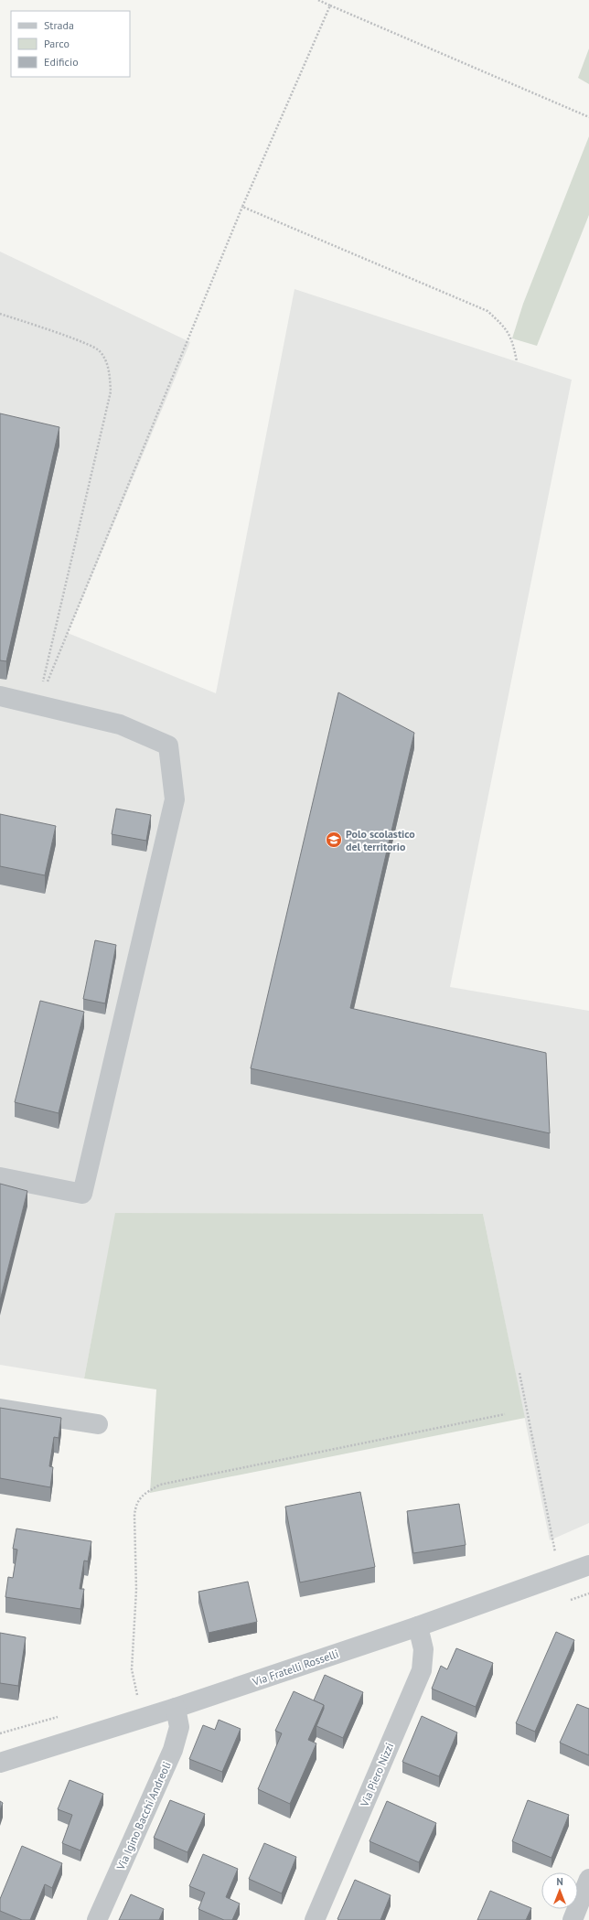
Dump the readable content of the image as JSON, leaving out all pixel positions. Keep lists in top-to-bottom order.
{
  "streets": {
    "street": ["Via Fratelli Rosselli", "Via Piero Nizzi", "Via Igino Bacchi Andreoli"]
  },
  "crossings": [
    ["Via Fratelli Rosselli", "Via Piero Nizzi"],
    ["Via Fratelli Rosselli", "Via Igino Bacchi Andreoli"]
  ],
  "places": {
    "school or university": ["Polo scolastico del territorio"]
  },
  "legend": ["Strada", "Parco", "Edificio"],
  "north": "top"
}
